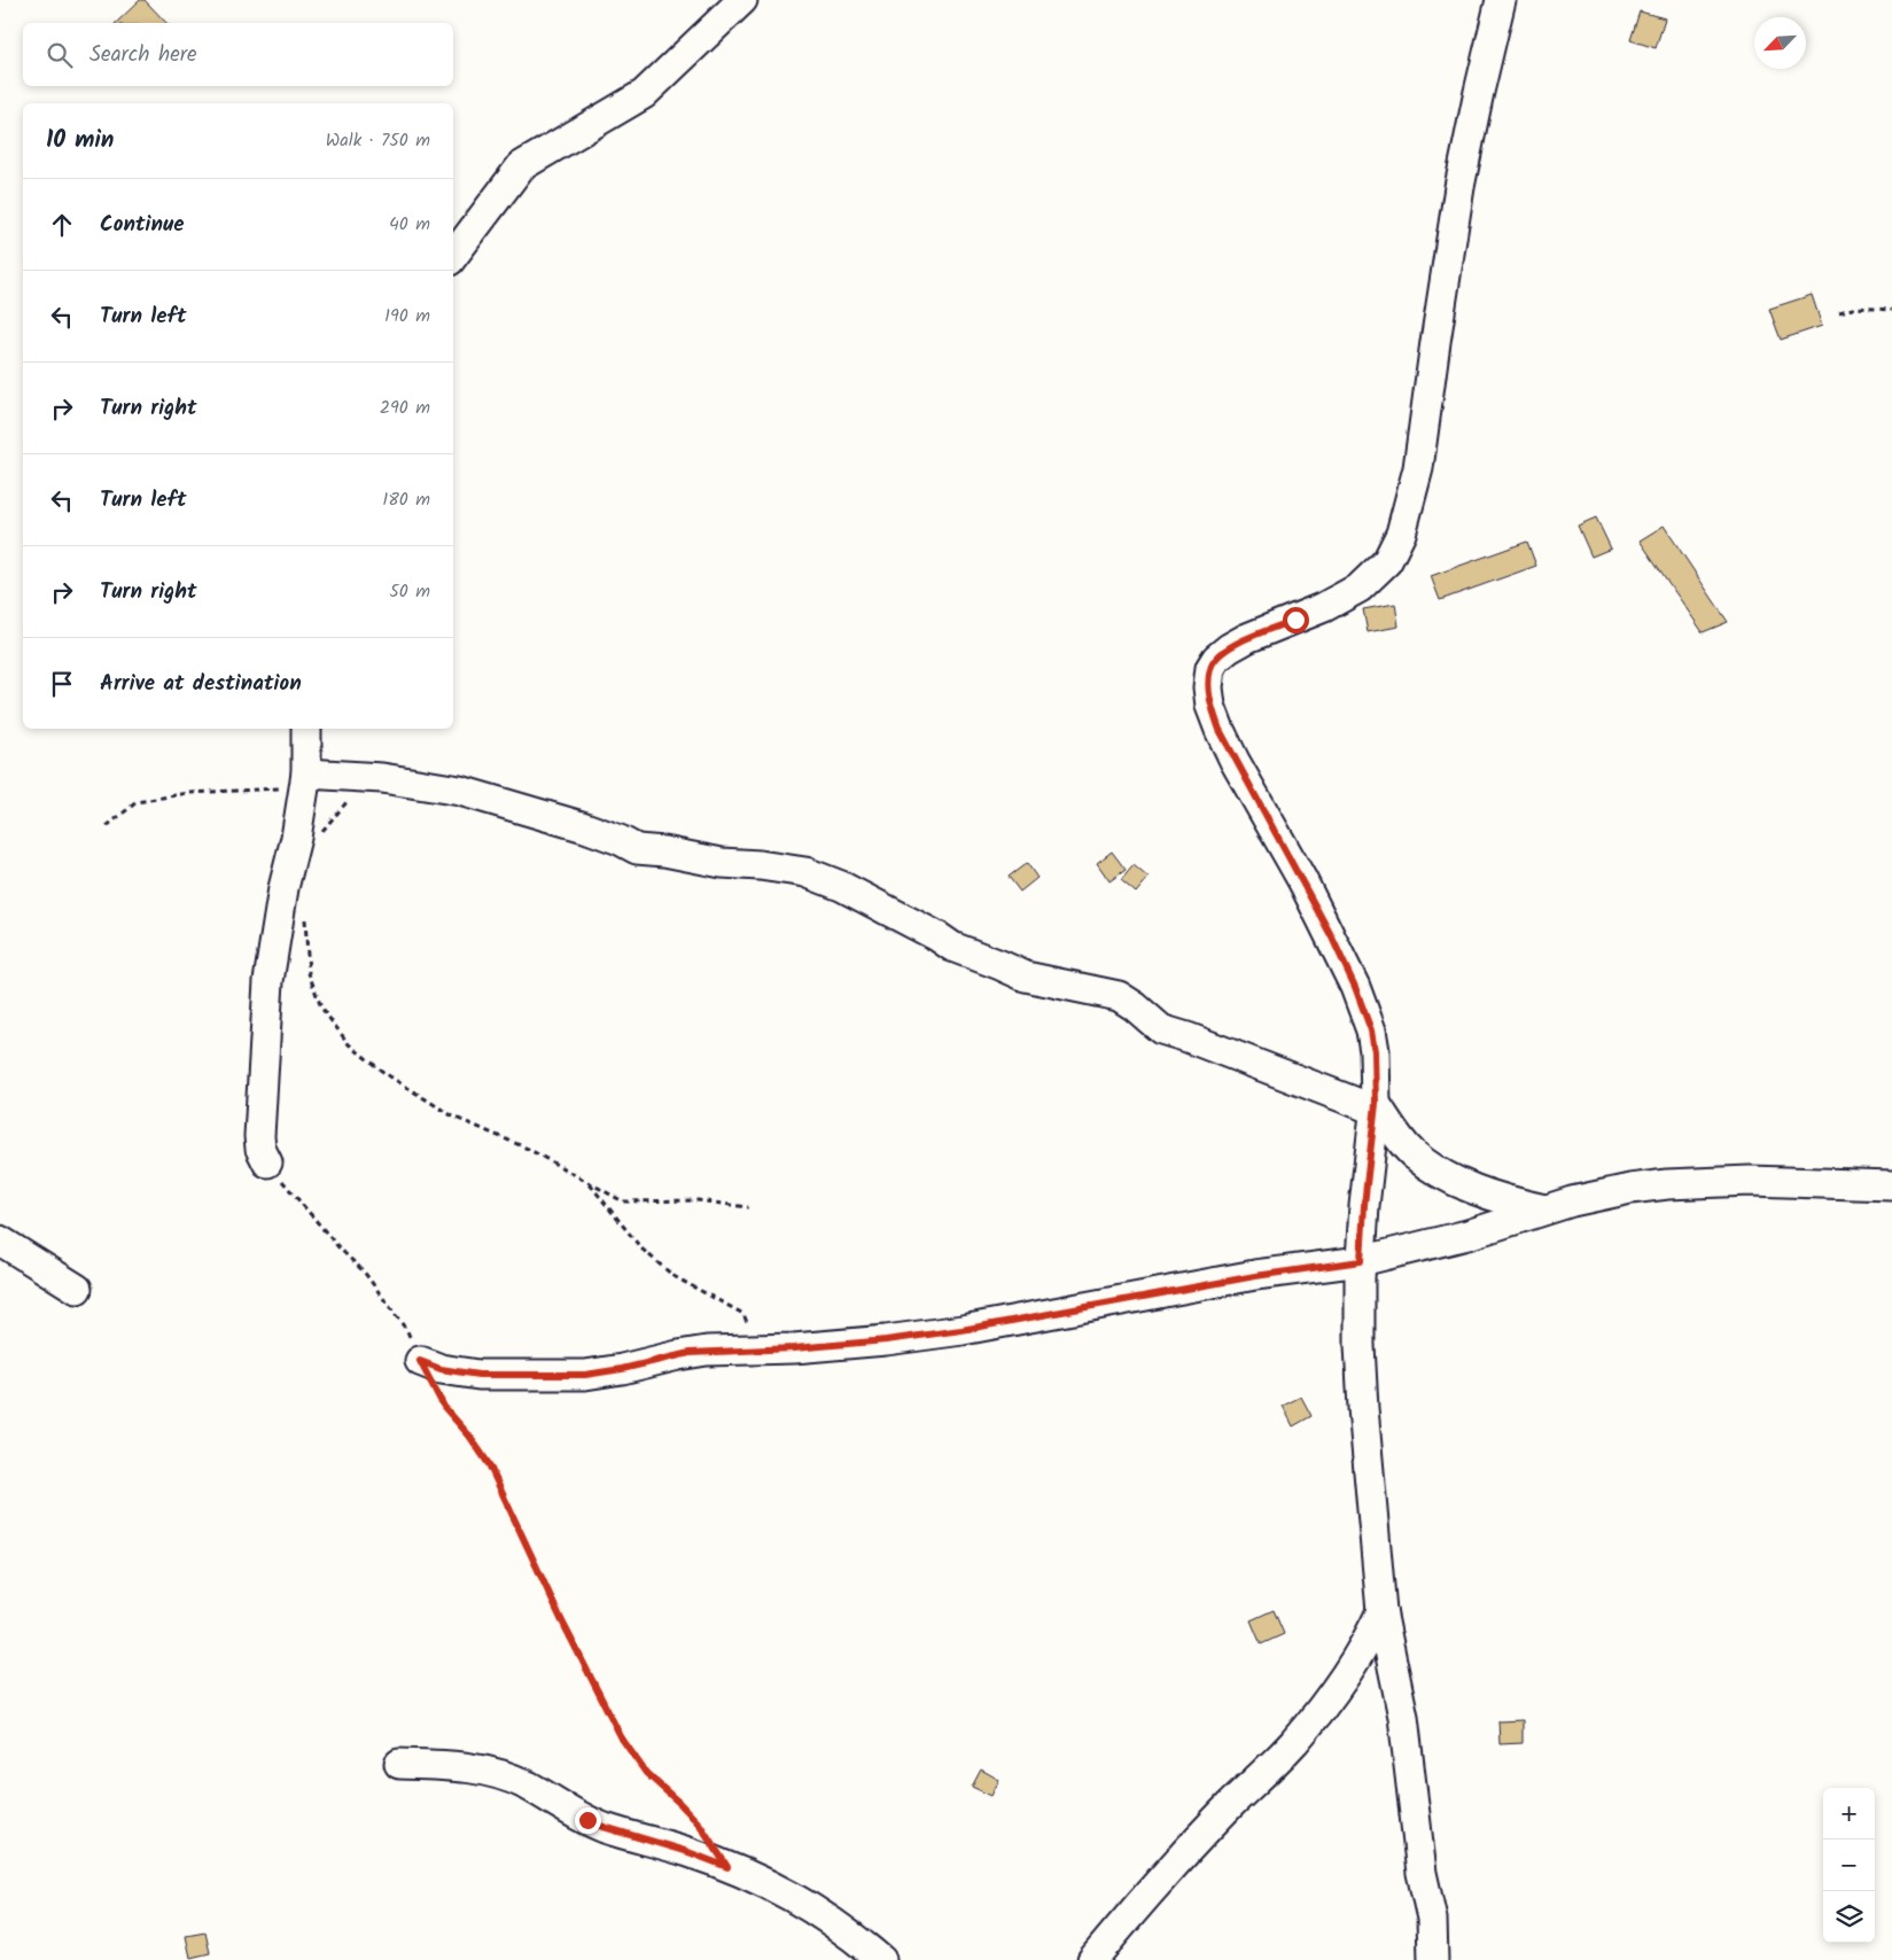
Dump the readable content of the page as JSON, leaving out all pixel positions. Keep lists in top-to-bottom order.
{
  "north": "bottom left",
  "page": {
    "search": "Search here",
    "heading": ["10 min", "Walk · 750 m"],
    "list": [
      ["Continue", "40 m"],
      ["Turn left", "190 m"],
      ["Turn right", "290 m"],
      ["Turn left", "180 m"],
      ["Turn right", "50 m"],
      "Arrive at destination"
    ],
    "map_buttons": ["+", "−"]
  }
}
